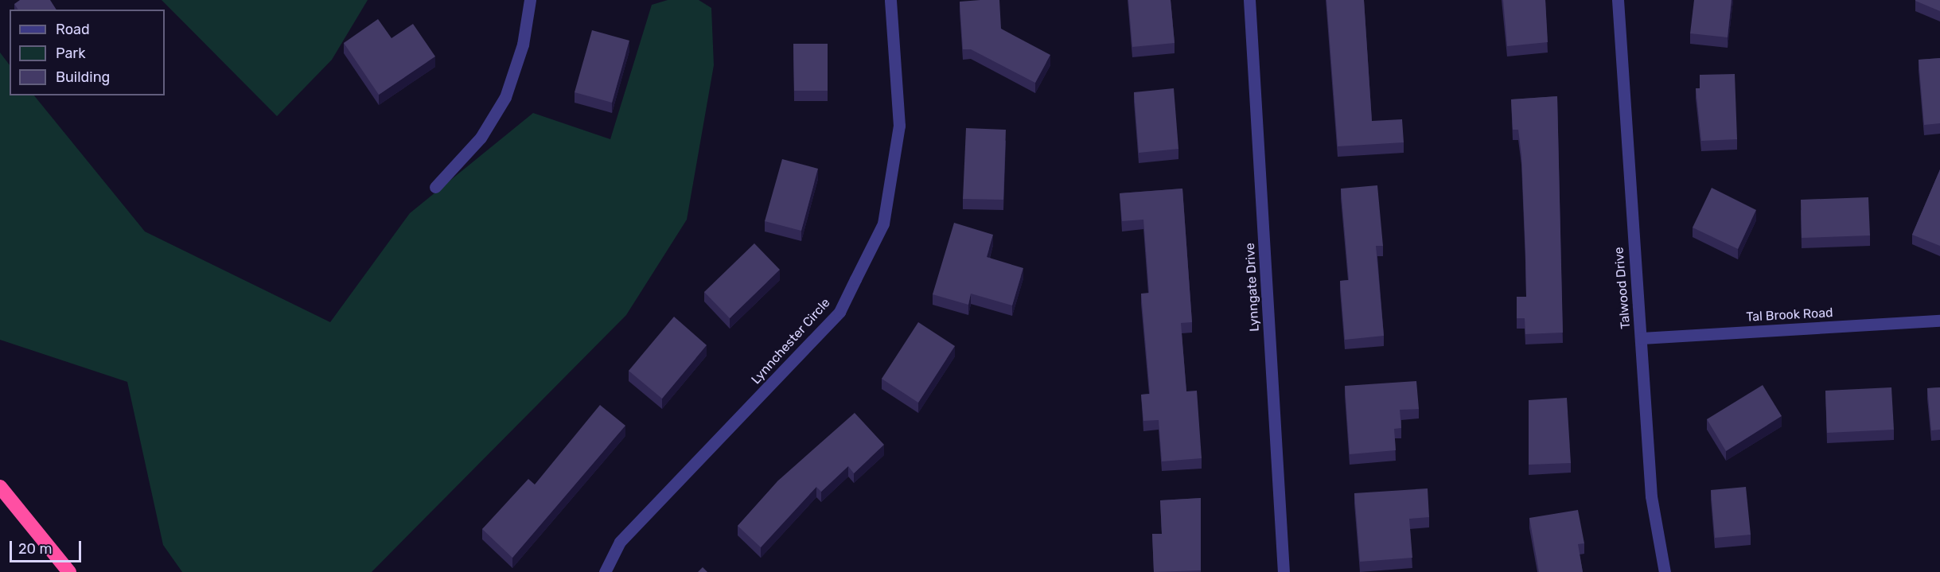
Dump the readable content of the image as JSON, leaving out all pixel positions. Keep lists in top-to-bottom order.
{
  "streets": {
    "street": [
      "Lynngate Drive",
      "Talwood Drive",
      "Tal Brook Road",
      "Lynnchester Circle"
    ]
  },
  "crossings": [
    ["Talwood Drive", "Tal Brook Road"]
  ],
  "legend": ["Road", "Park", "Building"],
  "scale_bar": "20 m"
}
